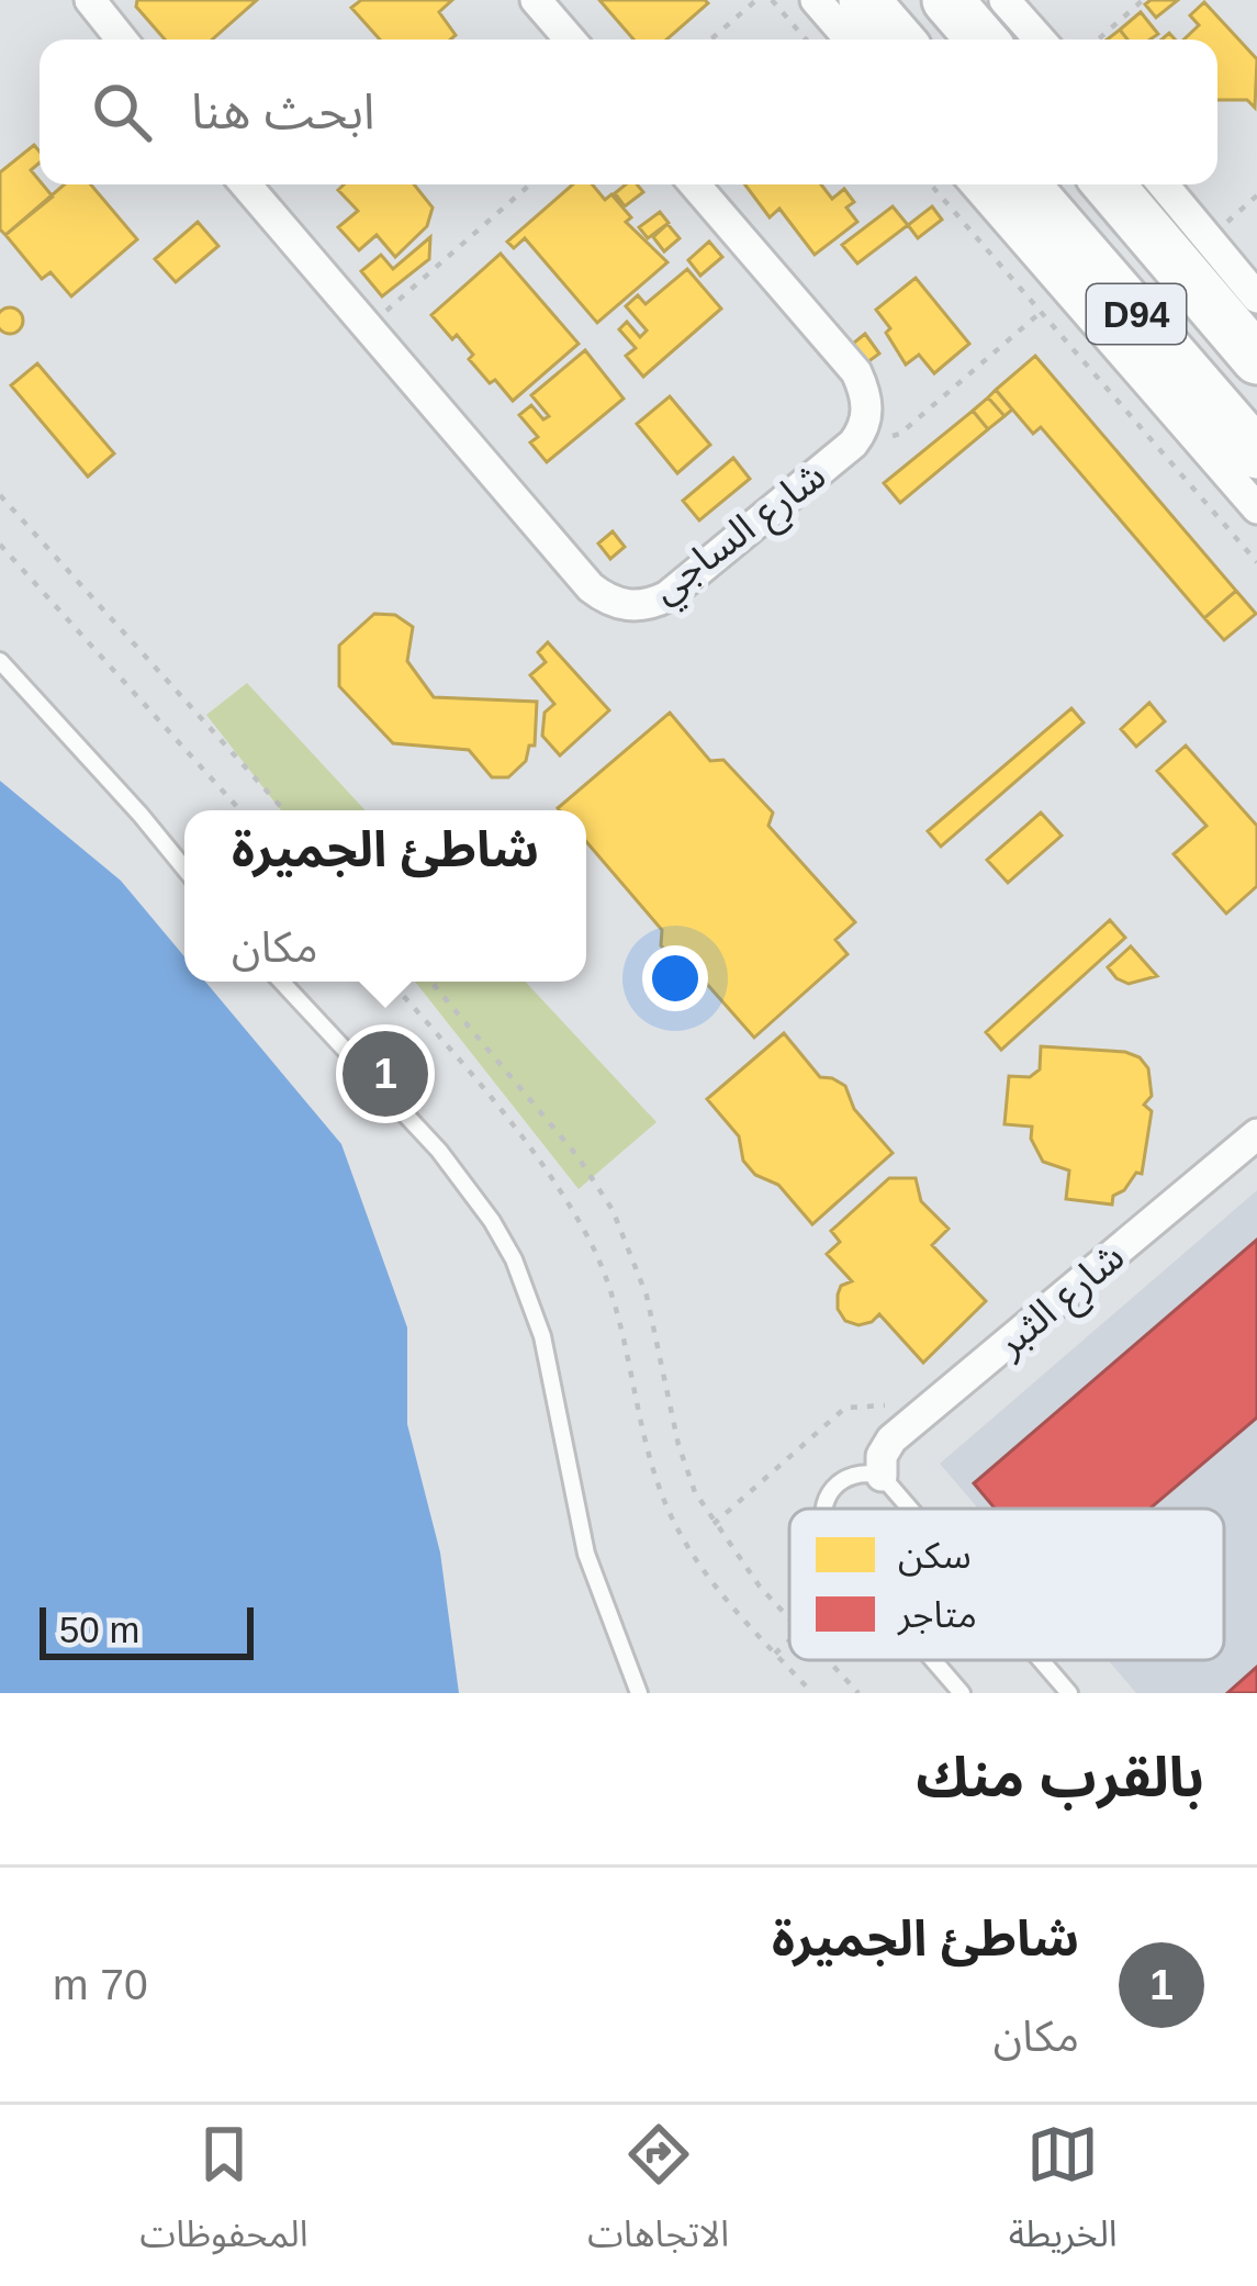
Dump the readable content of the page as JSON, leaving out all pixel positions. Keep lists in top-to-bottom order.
{
  "streets": {
    "main road": ["D94"],
    "street": ["شارع الساجي", "شارع الثبر"]
  },
  "legend": ["سكن", "متاجر"],
  "scale_bar": "50 m",
  "page": {
    "search": "ابحث هنا",
    "popup": ["شاطئ الجميرة", "مكان"],
    "pins": "1",
    "scale": "50 m",
    "heading": "بالقرب منك",
    "list": [
      {
        "mark": "1",
        "name": "شاطئ الجميرة",
        "note": "مكان",
        "value": "70 m"
      }
    ],
    "nav": ["الخريطة", "الاتجاهات", "المحفوظات"]
  }
}
